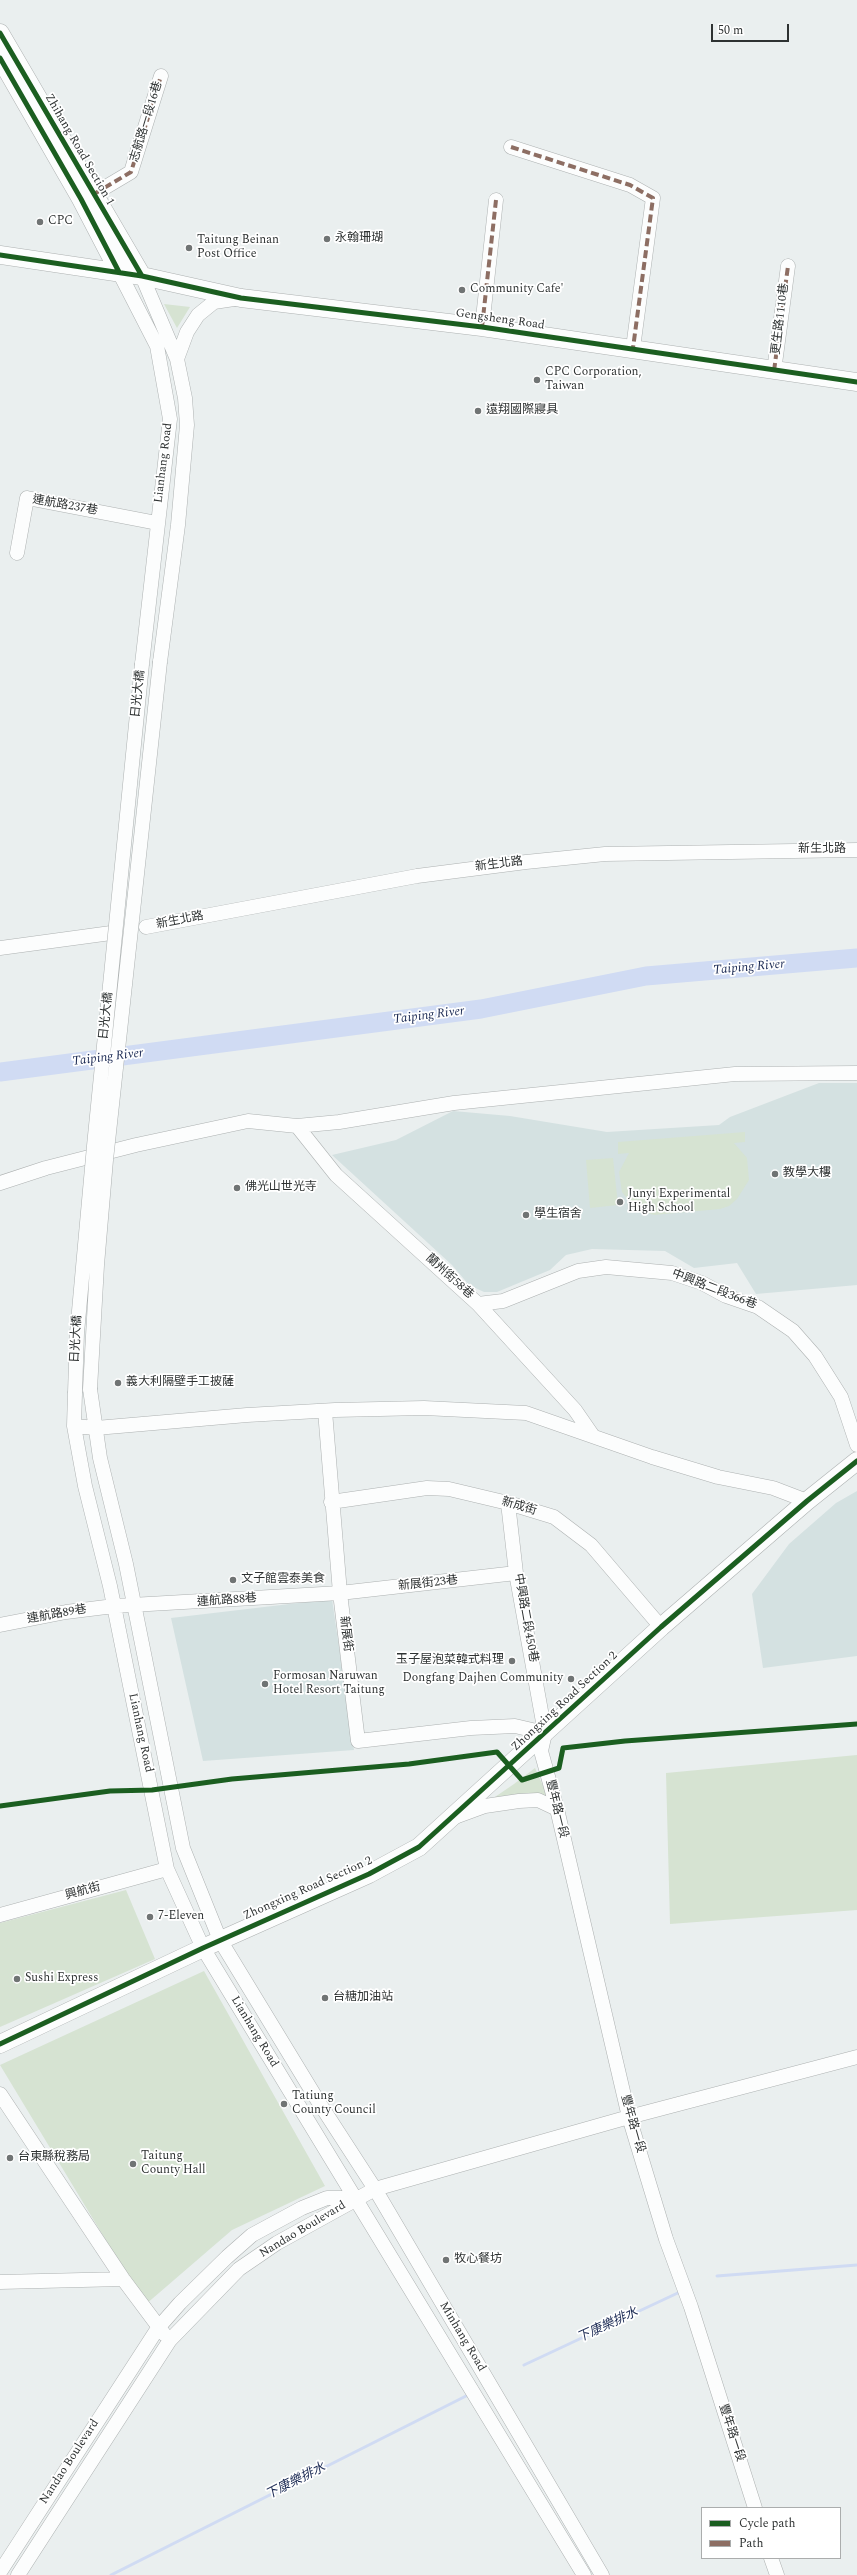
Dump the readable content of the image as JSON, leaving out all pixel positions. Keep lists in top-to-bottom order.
{
  "streets": {
    "main road": ["Zhihang Road Section 1", "Gengsheng Road", "Zhongxing Road Section 2"],
    "street": [
      "志航路一段16巷",
      "更生路1110巷",
      "Lianhang Road",
      "連航路237巷",
      "日光大橋",
      "新生北路",
      "蘭州街58巷",
      "中興路二段366巷",
      "新成街",
      "新展街23巷",
      "連航路88巷",
      "連航路89巷",
      "中興路二段450巷",
      "新展街",
      "豐年路一段",
      "興航街",
      "Nandao Boulevard",
      "Minhang Road"
    ]
  },
  "crossings": [
    ["志航路一段16巷", "Zhihang Road Section 1"],
    ["Zhihang Road Section 1", "Gengsheng Road"],
    ["Zhihang Road Section 1", "Lianhang Road"],
    ["更生路1110巷", "Gengsheng Road"],
    ["Gengsheng Road", "Lianhang Road"],
    ["Lianhang Road", "連航路237巷"],
    ["Lianhang Road", "日光大橋"],
    ["Lianhang Road", "連航路88巷"],
    ["Lianhang Road", "連航路89巷"],
    ["Lianhang Road", "Zhongxing Road Section 2"],
    ["Lianhang Road", "興航街"],
    ["Lianhang Road", "Minhang Road"],
    ["蘭州街58巷", "中興路二段366巷"],
    ["新成街", "中興路二段450巷"],
    ["新成街", "新展街"],
    ["新成街", "Zhongxing Road Section 2"],
    ["新展街23巷", "連航路88巷"],
    ["新展街23巷", "中興路二段450巷"],
    ["新展街23巷", "新展街"],
    ["連航路88巷", "連航路89巷"],
    ["連航路88巷", "新展街"],
    ["中興路二段450巷", "新展街"],
    ["中興路二段450巷", "Zhongxing Road Section 2"],
    ["中興路二段450巷", "豐年路一段"],
    ["新展街", "Zhongxing Road Section 2"],
    ["新展街", "豐年路一段"],
    ["Zhongxing Road Section 2", "豐年路一段"],
    ["Nandao Boulevard", "Minhang Road"]
  ],
  "water": ["Taiping River", "下康樂排水"],
  "places": [
    "CPC",
    "永翰珊瑚",
    "Taitung Beinan Post Office",
    "Community Cafe'",
    "CPC Corporation, Taiwan",
    "遠翔國際寢具",
    "教學大樓",
    "佛光山世光寺",
    "Junyi Experimental High School",
    "學生宿舍",
    "義大利隔壁手工披薩",
    "文子館雲泰美食",
    "玉子屋泡菜韓式料理",
    "Dongfang Dajhen Community",
    "Formosan Naruwan Hotel Resort Taitung",
    "7-Eleven",
    "Sushi Express",
    "台糖加油站",
    "Tatiung County Council",
    "台東縣稅務局",
    "Taitung County Hall",
    "牧心餐坊"
  ],
  "legend": ["Cycle path", "Path"],
  "scale_bar": "50 m"
}
